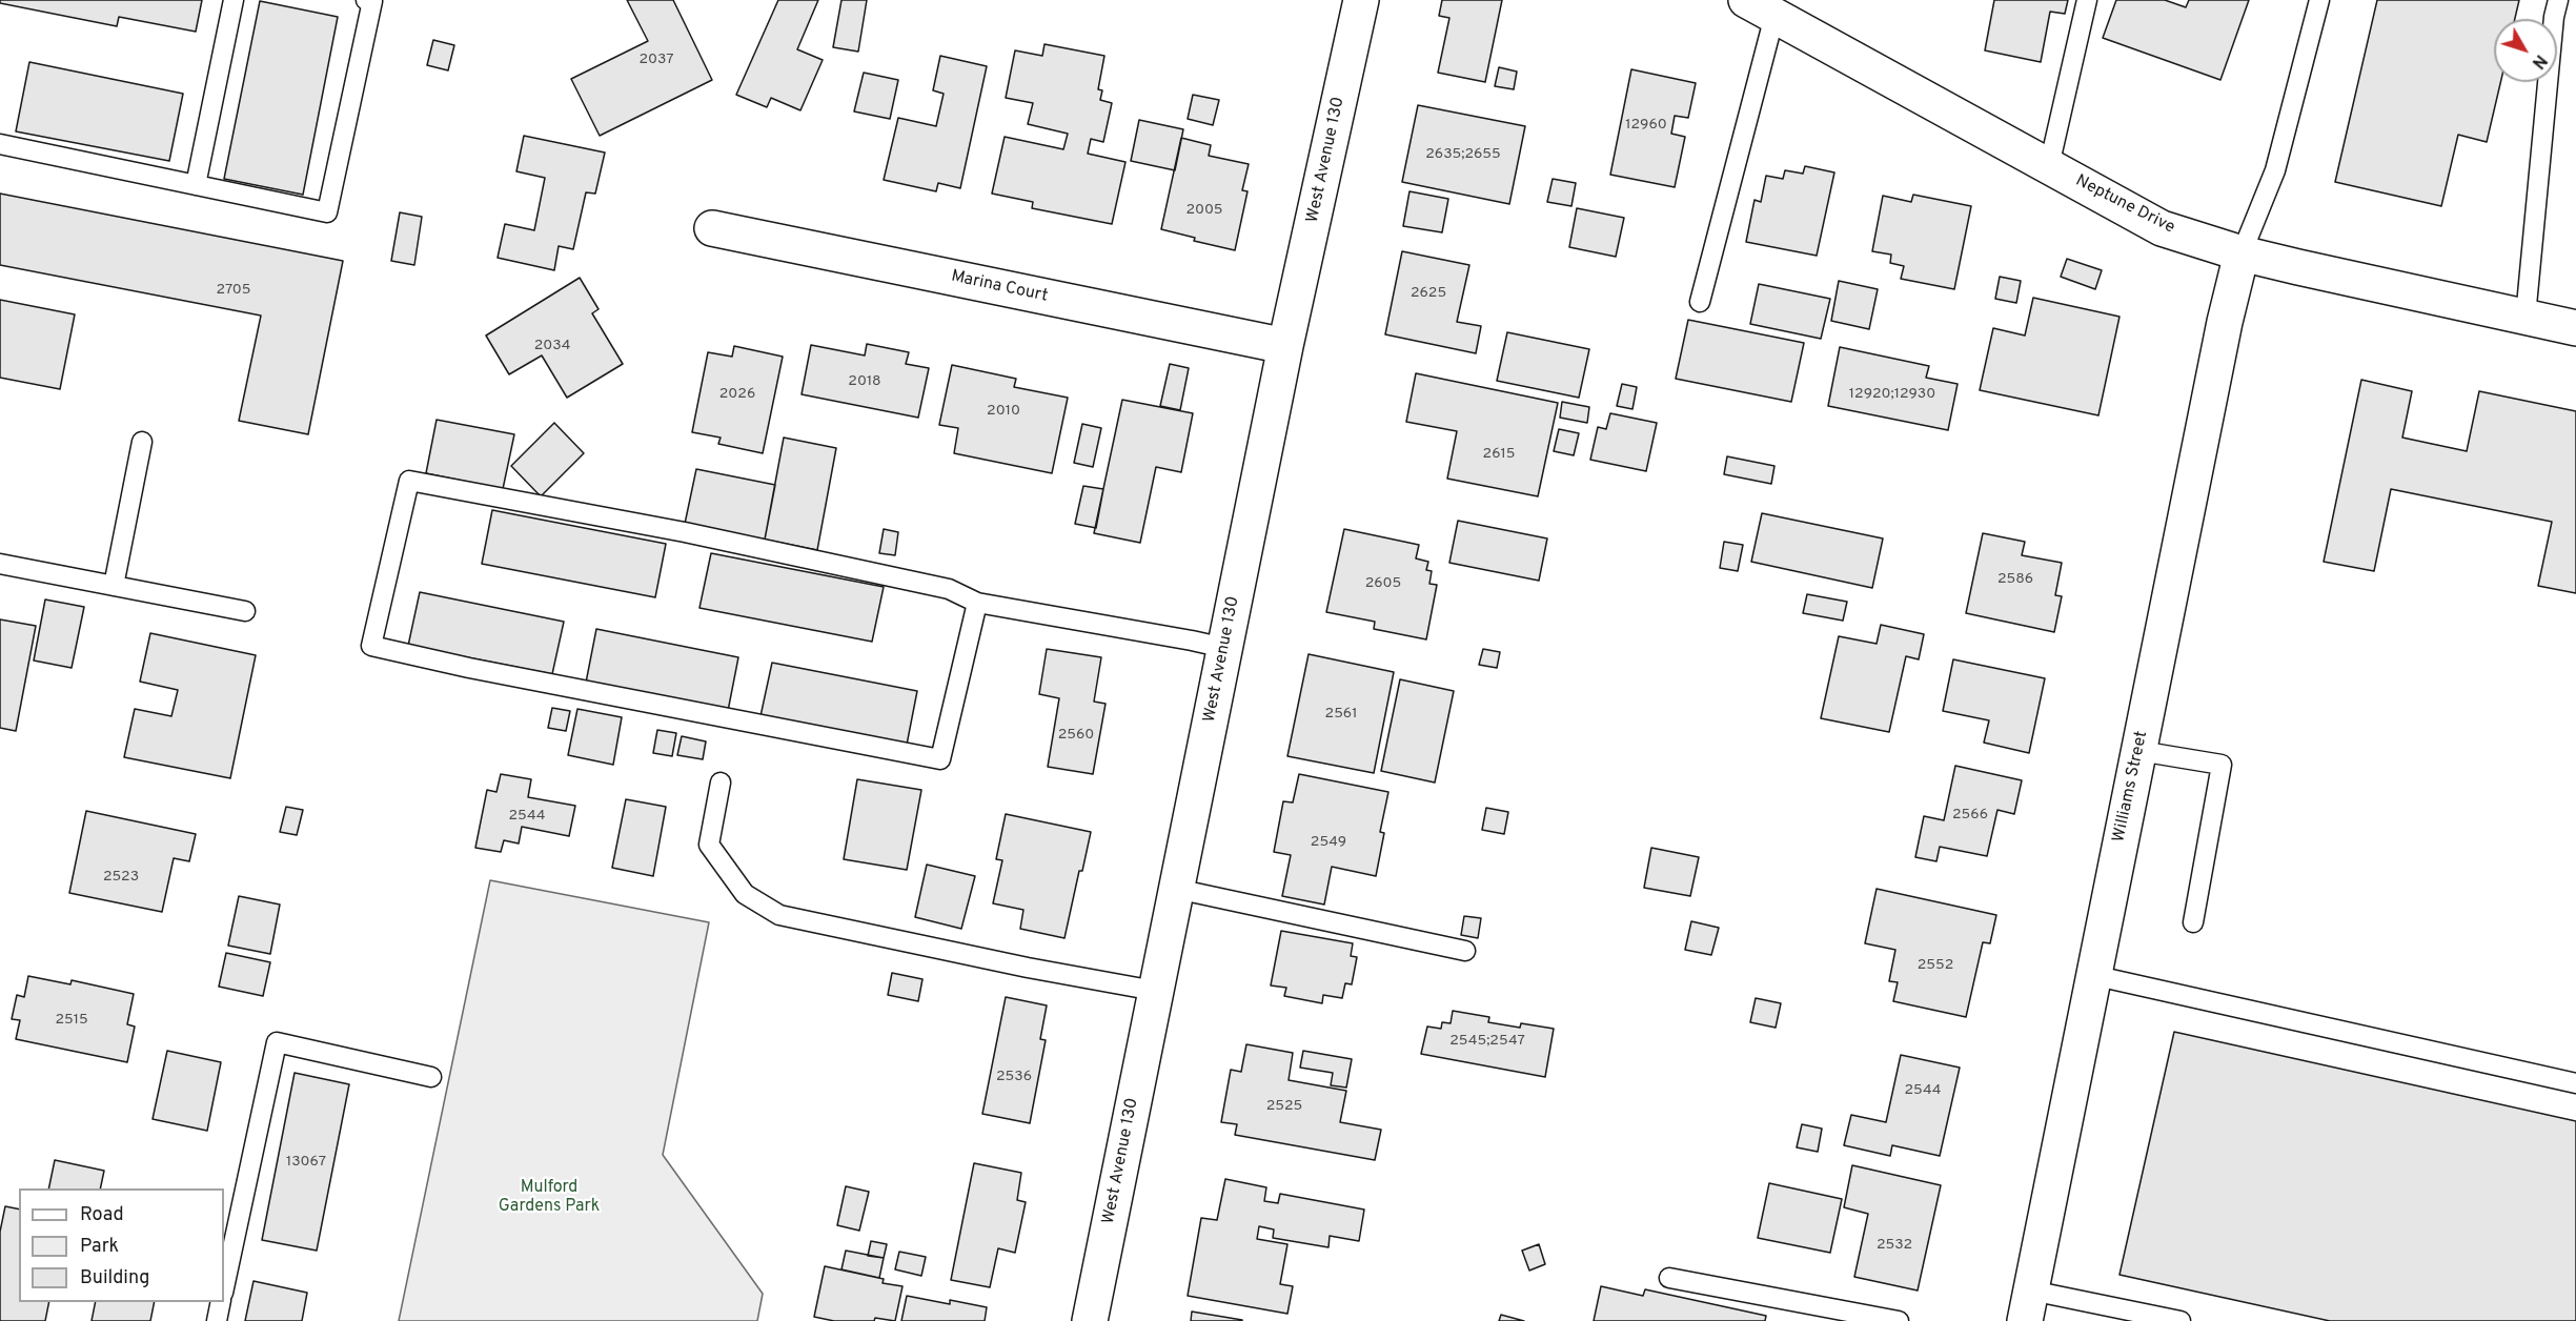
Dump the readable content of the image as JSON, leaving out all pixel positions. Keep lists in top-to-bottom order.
{
  "streets": {
    "street": [
      "West Avenue 130",
      "Neptune Drive",
      "Marina Court",
      "Williams Street"
    ]
  },
  "crossings": [
    ["West Avenue 130", "Marina Court"],
    ["Neptune Drive", "Williams Street"]
  ],
  "parks": ["Mulford Gardens Park"],
  "house_numbers": [
    "2037",
    "12960",
    "2635;2655",
    "2005",
    "2705",
    "2625",
    "2034",
    "2018",
    "2026",
    "12920;12930",
    "2010",
    "2615",
    "2586",
    "2605",
    "2561",
    "2560",
    "2566",
    "2544",
    "2549",
    "2523",
    "2552",
    "2515",
    "2545;2547",
    "2536",
    "2544",
    "2525",
    "13067",
    "2532"
  ],
  "legend": ["Road", "Park", "Building"],
  "north": "bottom right"
}
